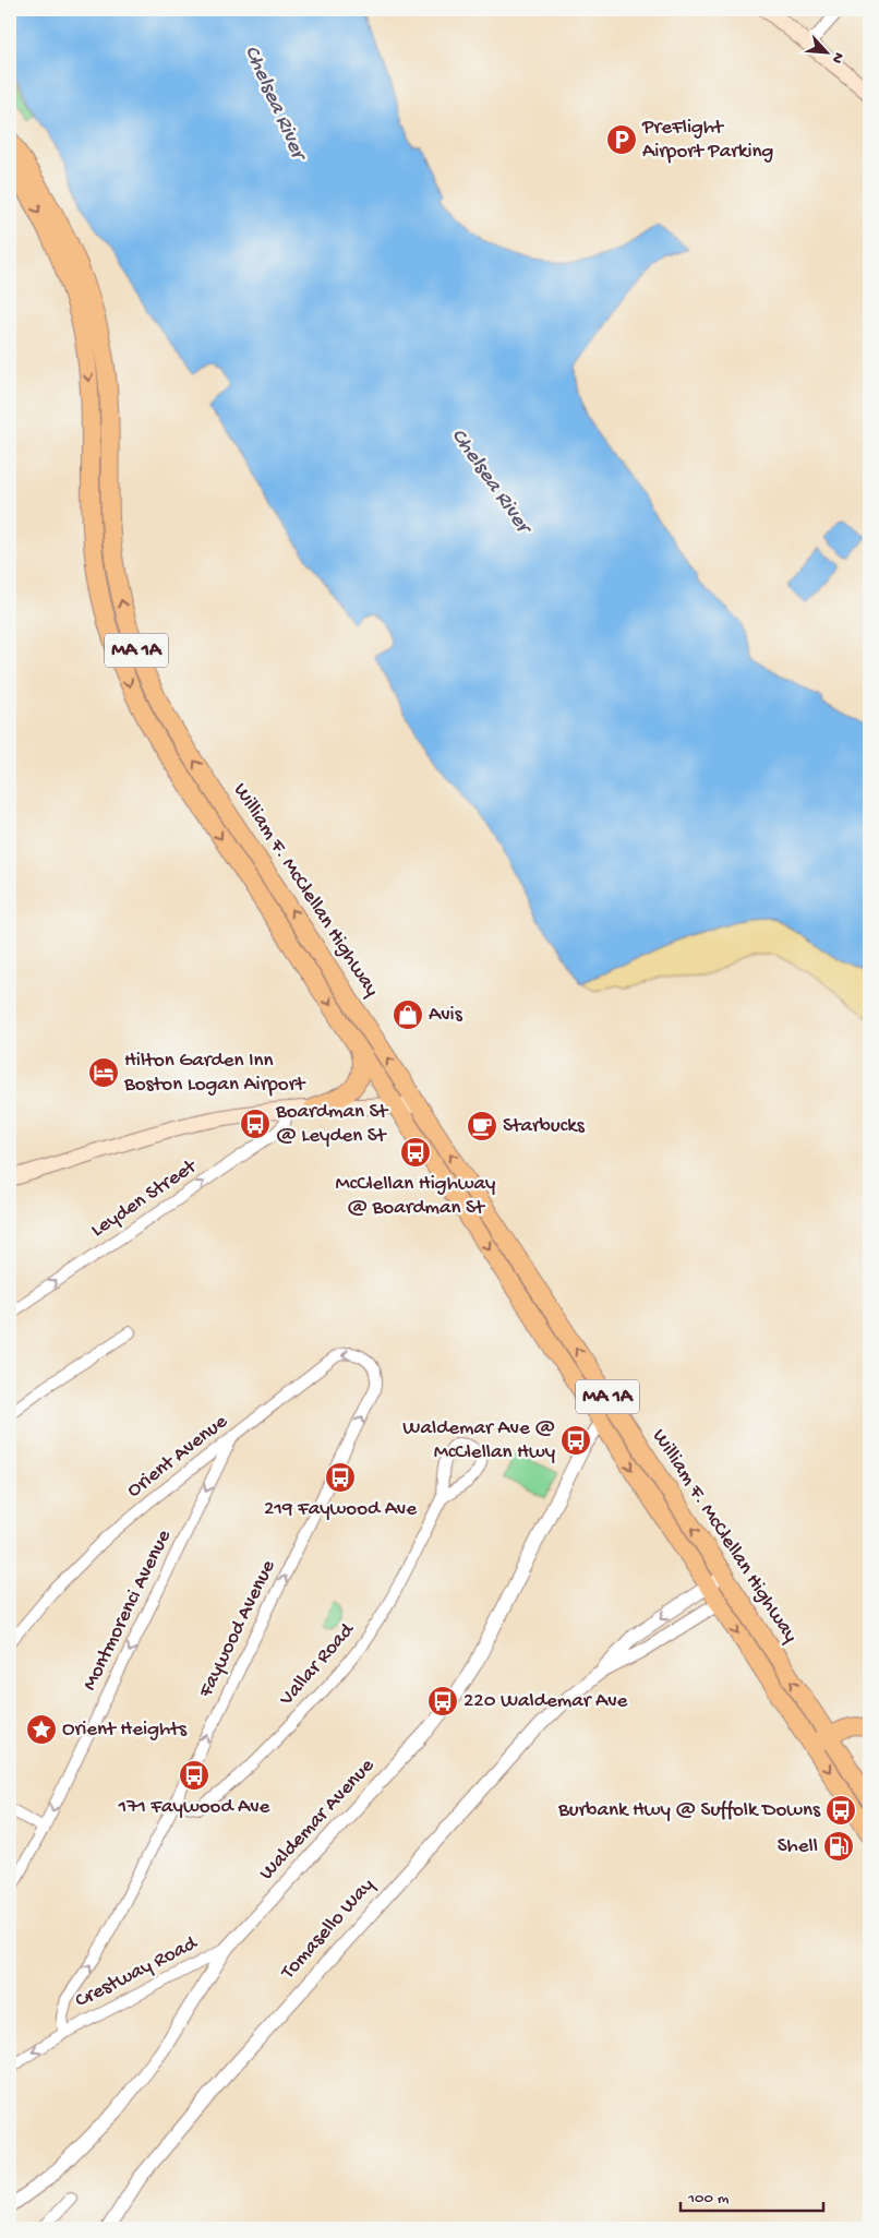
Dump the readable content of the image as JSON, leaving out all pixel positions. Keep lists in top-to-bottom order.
{
  "streets": {
    "highway": ["MA 1A", "William F. McClellan Highway"],
    "street": [
      "Leyden Street",
      "Orient Avenue",
      "Montmorenci Avenue",
      "Faywood Avenue",
      "Vallar Road",
      "Waldemar Avenue",
      "Tomasello Way",
      "Crestway Road"
    ]
  },
  "crossings": [
    ["MA 1A", "William F. McClellan Highway"],
    ["William F. McClellan Highway", "Waldemar Avenue"],
    ["William F. McClellan Highway", "Tomasello Way"],
    ["Orient Avenue", "Montmorenci Avenue"],
    ["Orient Avenue", "Faywood Avenue"],
    ["Faywood Avenue", "Vallar Road"],
    ["Faywood Avenue", "Crestway Road"],
    ["Waldemar Avenue", "Crestway Road"]
  ],
  "one_way": ["Leyden Street", "Montmorenci Avenue", "Faywood Avenue"],
  "water": ["Chelsea River"],
  "places": {
    "parking": ["PreFlight Airport Parking"],
    "shop": ["Avis"],
    "hotel": ["Hilton Garden Inn Boston Logan Airport"],
    "bus stop": [
      "Boardman St @ Leyden St",
      "McClellan Highway @ Boardman St",
      "Waldemar Ave @ McClellan Hwy",
      "219 Faywood Ave",
      "220 Waldemar Ave",
      "171 Faywood Ave",
      "Burbank Hwy @ Suffolk Downs"
    ],
    "cafe": ["Starbucks"],
    "place": ["Orient Heights"],
    "fuel station": ["Shell"]
  },
  "scale_bar": "100 m",
  "north": "bottom right"
}
